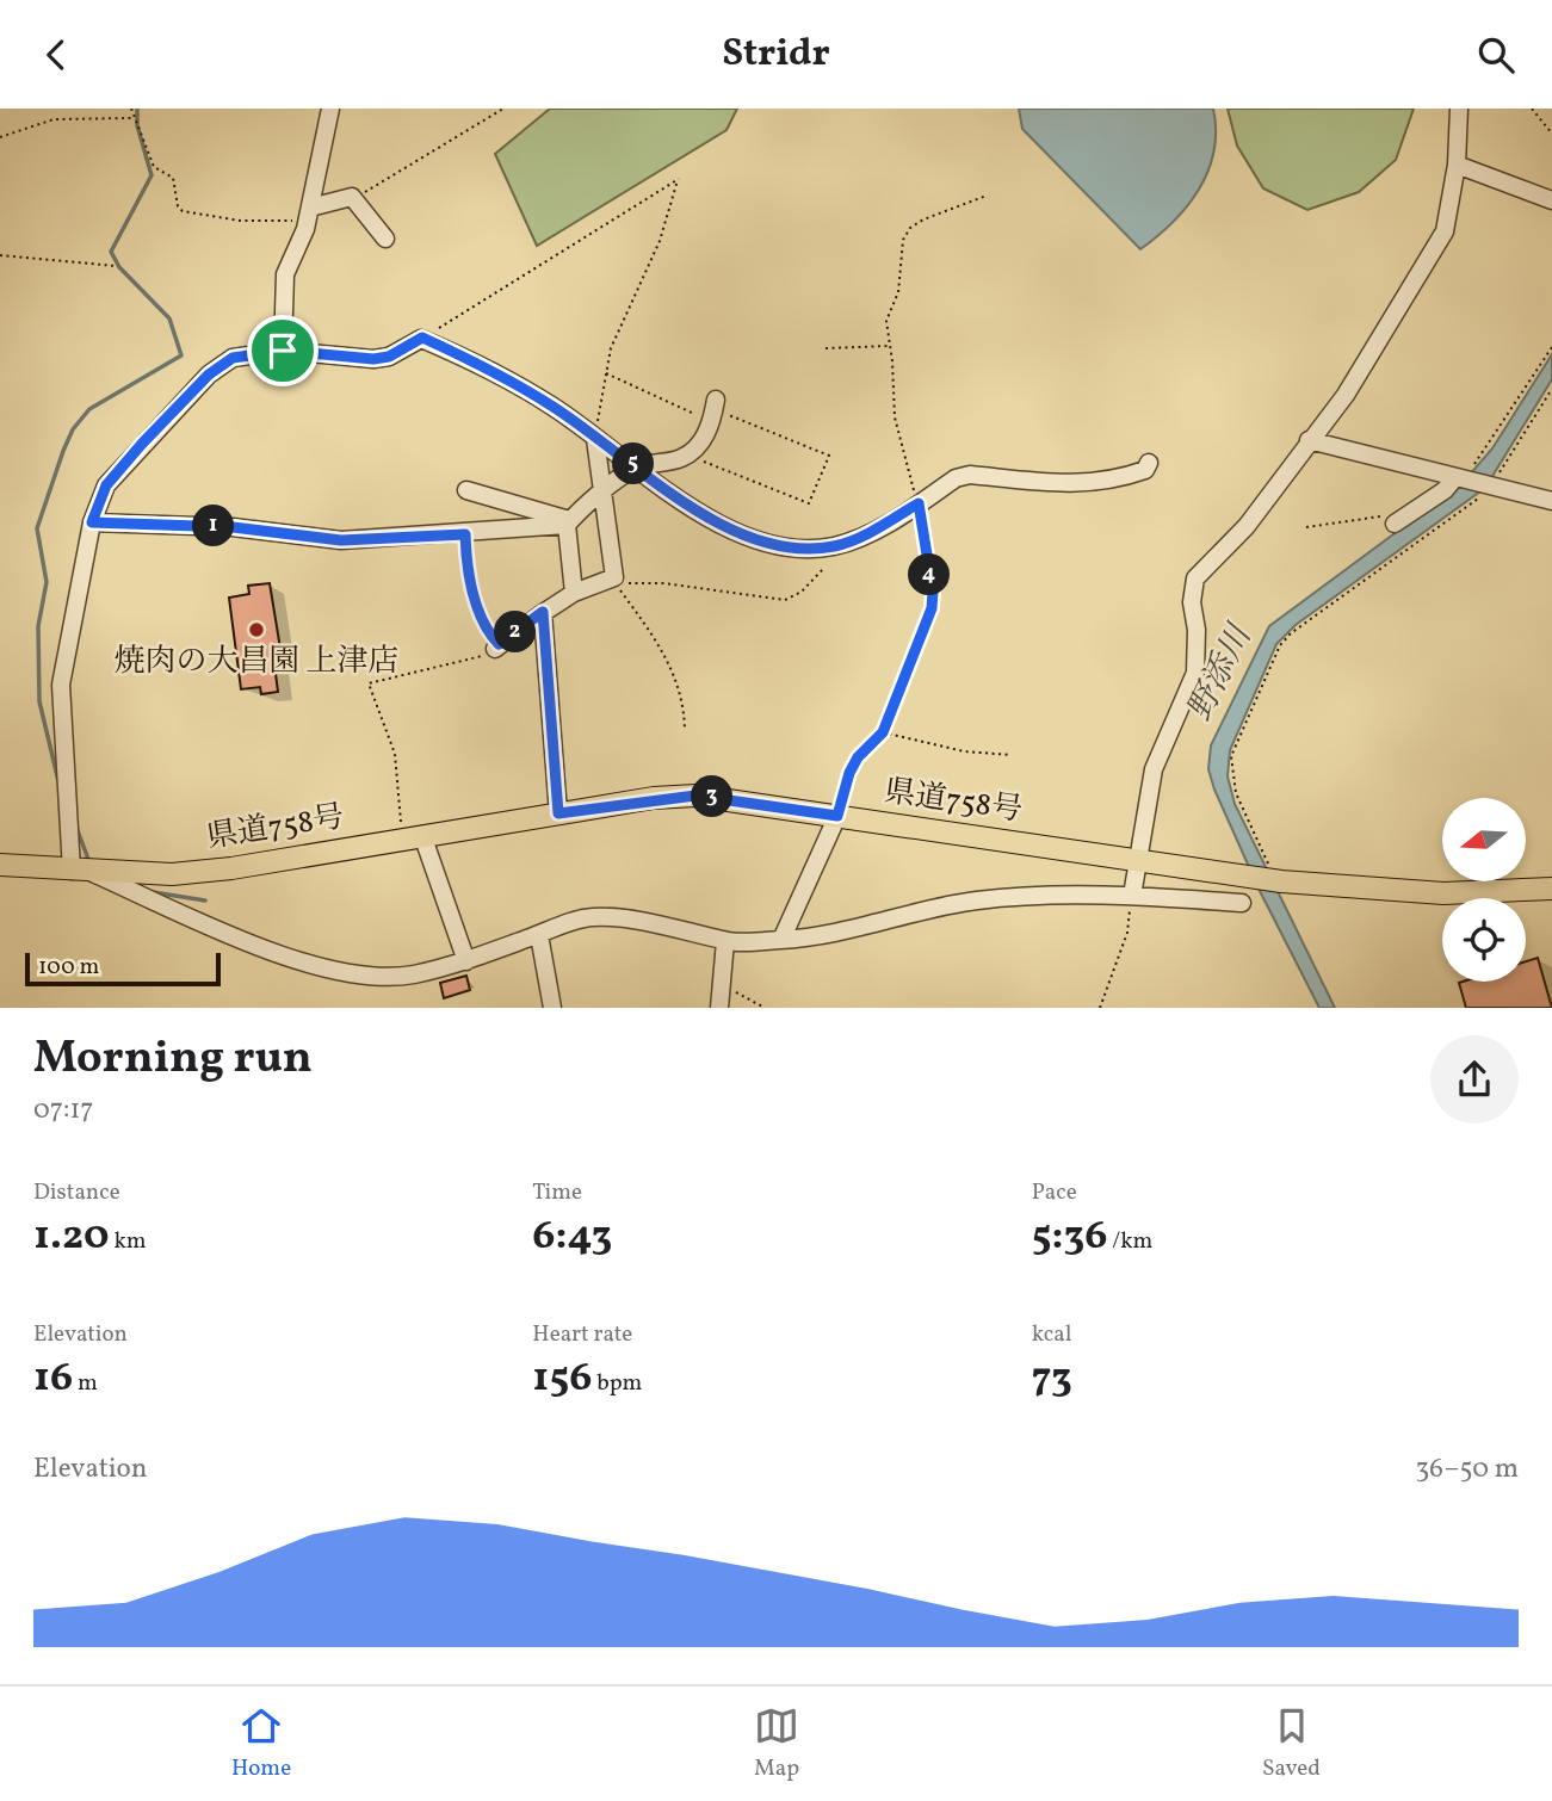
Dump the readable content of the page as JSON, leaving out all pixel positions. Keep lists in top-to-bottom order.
{
  "streets": {
    "main road": ["県道758号"]
  },
  "water": ["野添川"],
  "places": ["焼肉の大昌園 上津店"],
  "scale_bar": "100 m",
  "north": "left",
  "page": {
    "header": "Stridr",
    "pins": [
      "5",
      "1",
      "4",
      "2",
      "3"
    ],
    "scale": "100 m",
    "heading": ["Morning run", "07:17"],
    "stats": [
      ["Distance", "1.20 km"],
      ["Time", "6:43"],
      ["Pace", "5:36 /km"],
      ["Elevation", "16 m"],
      ["Heart rate", "156 bpm"],
      ["kcal", "73"]
    ],
    "chart": ["Elevation", "36–50 m"],
    "tabs": ["Home", "Map", "Saved"]
  }
}
